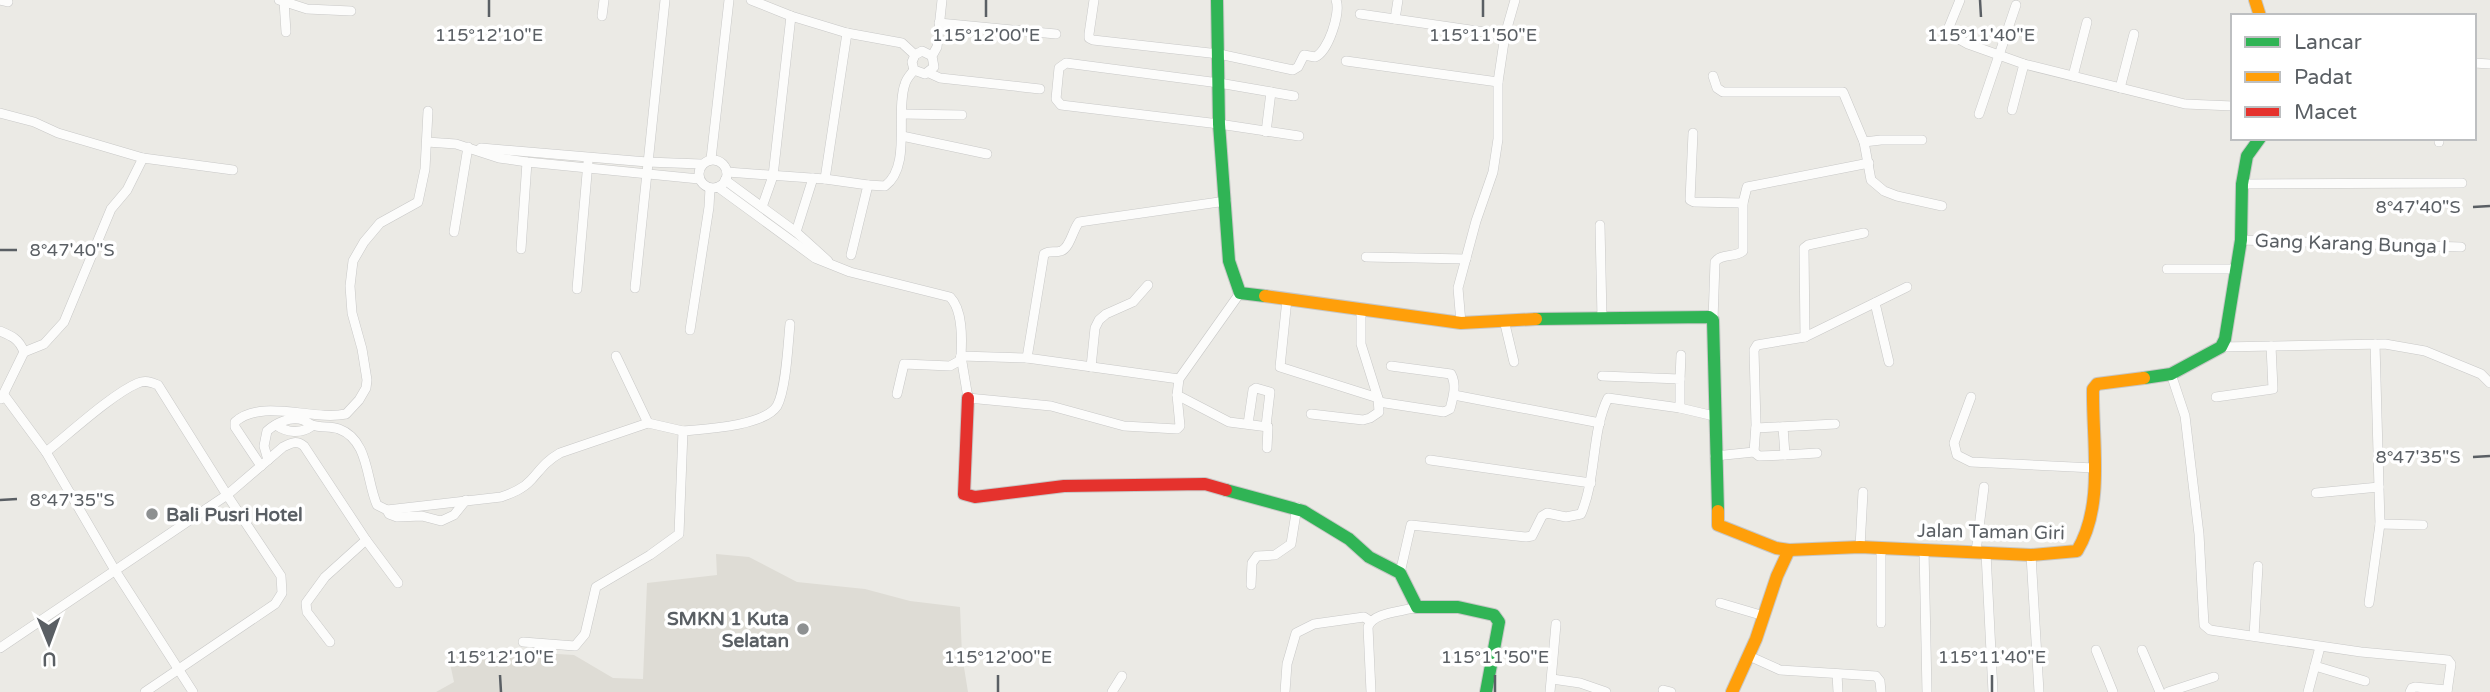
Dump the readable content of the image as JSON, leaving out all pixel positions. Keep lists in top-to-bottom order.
{
  "streets": {
    "street": ["Gang Karang Bunga I", "Jalan Taman Giri"]
  },
  "places": ["Bali Pusri Hotel", "SMKN 1 Kuta Selatan"],
  "legend": ["Lancar", "Padat", "Macet"],
  "north": "bottom",
  "coordinates": [
    "115°12'10\"E",
    "115°12'00\"E",
    "115°11'50\"E",
    "115°11'40\"E",
    "8°47'40\"S",
    "8°47'35\"S"
  ]
}
